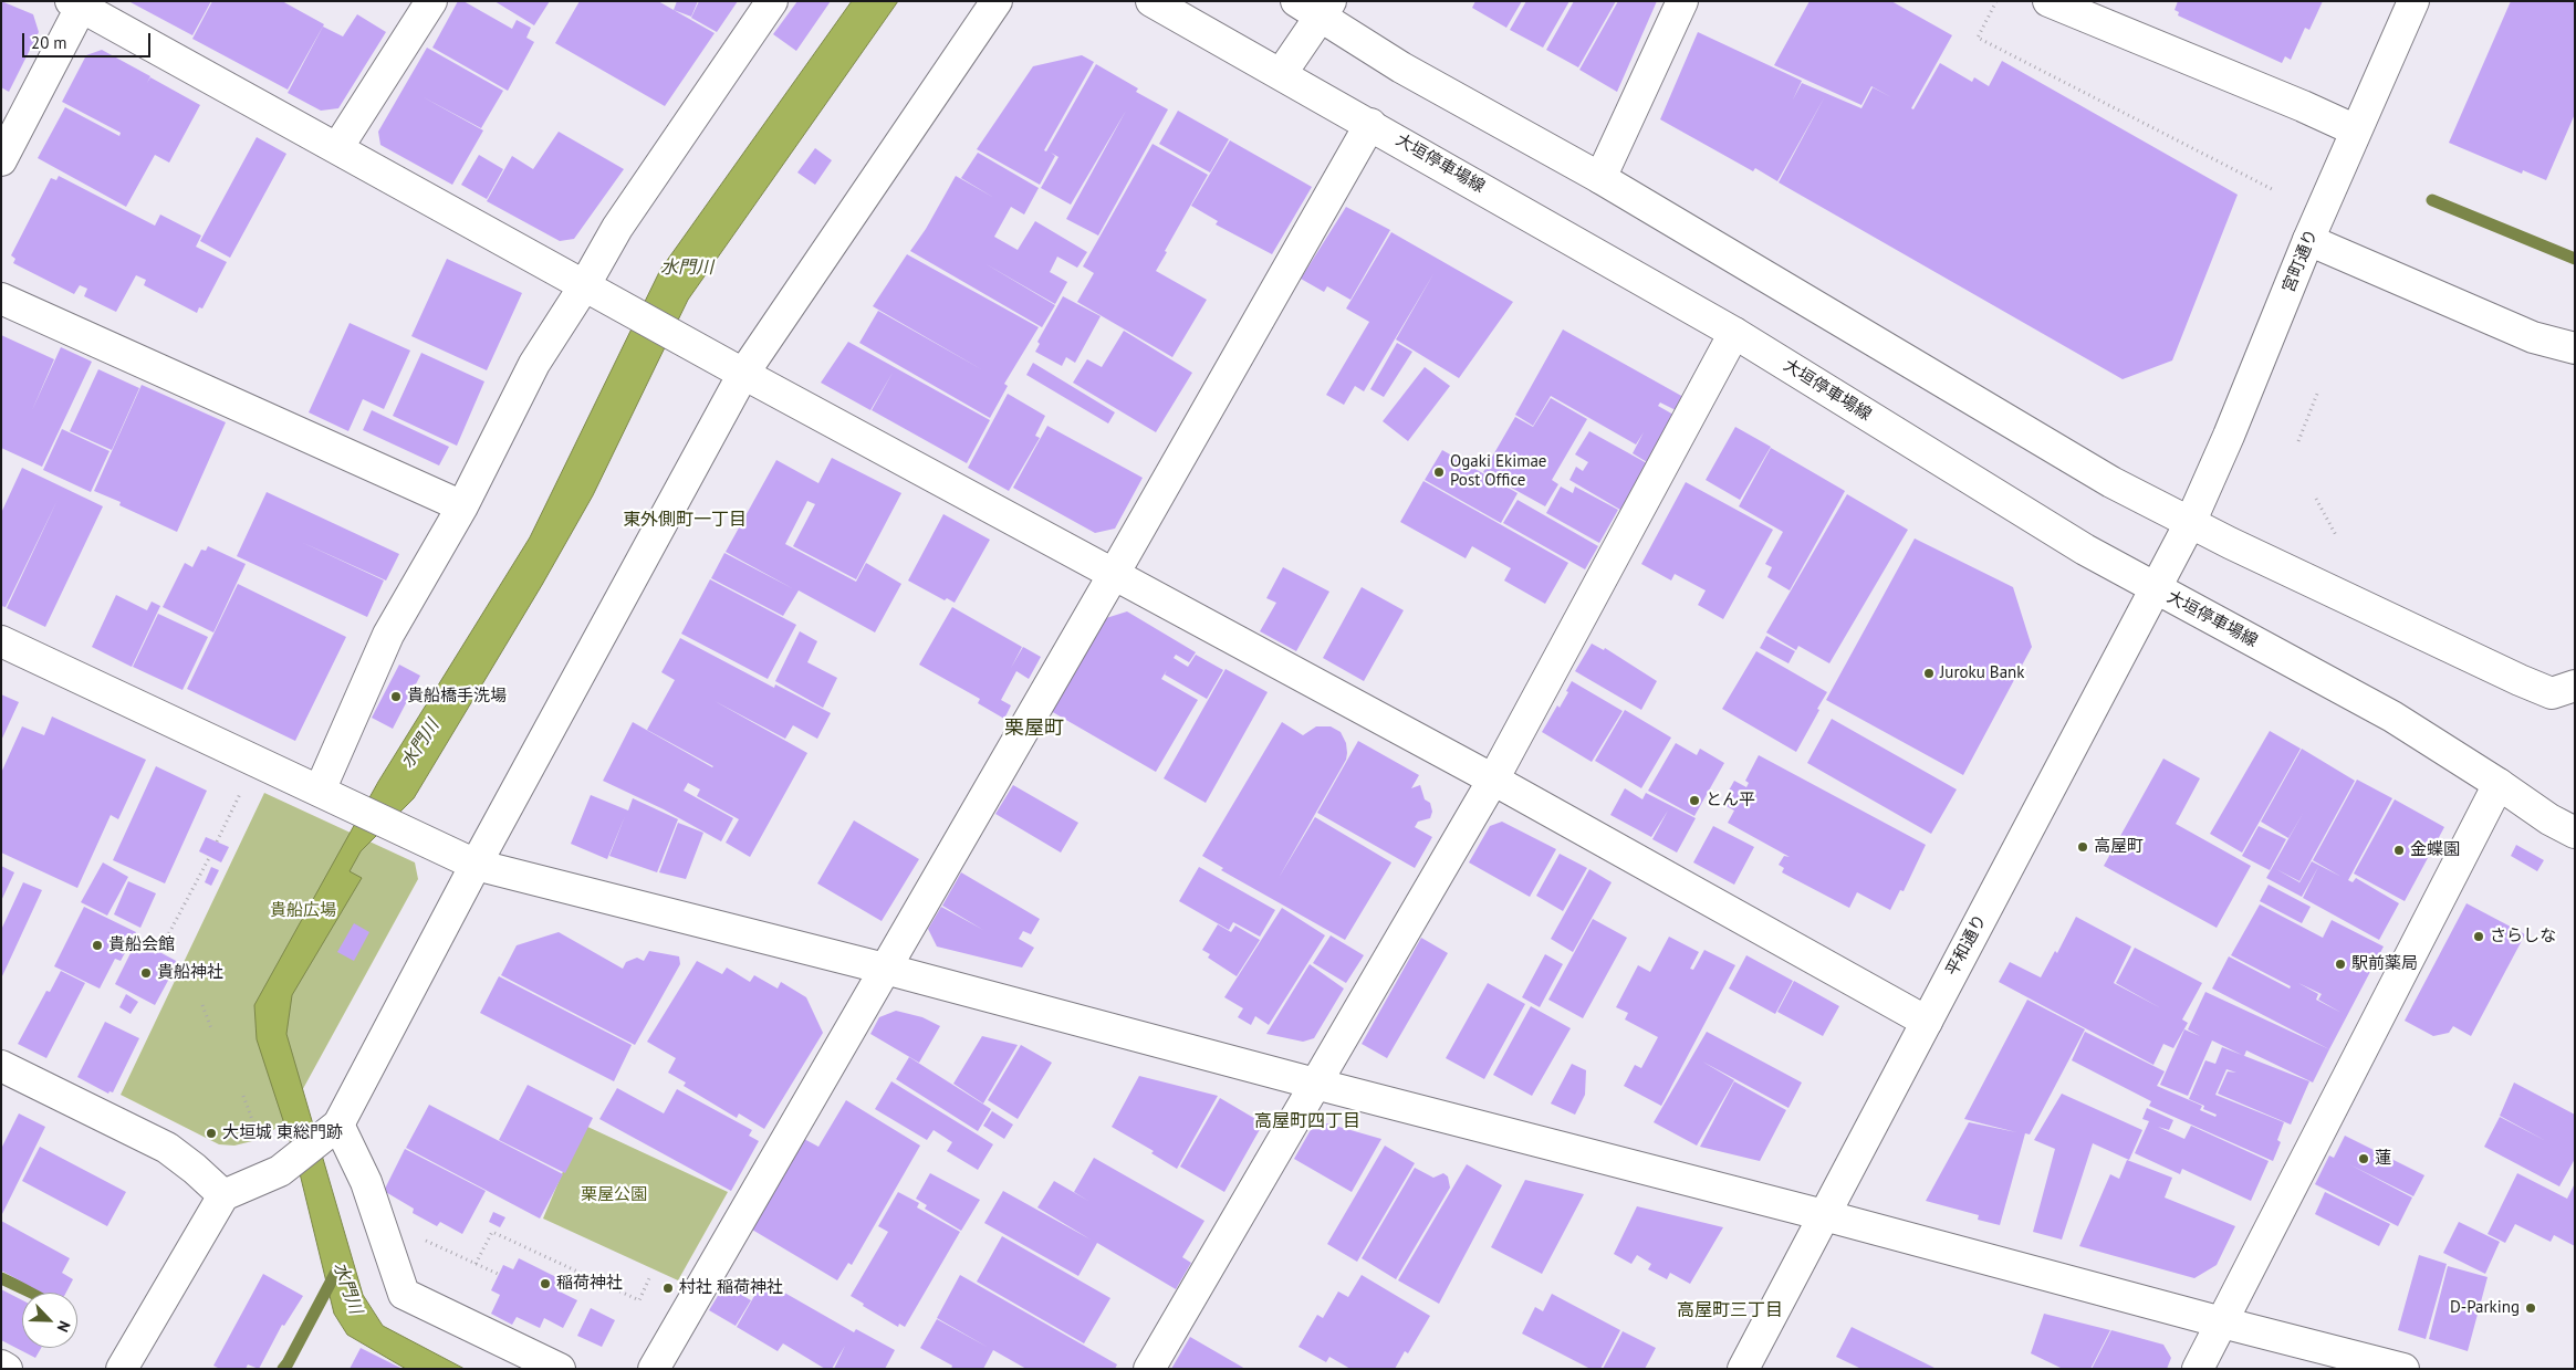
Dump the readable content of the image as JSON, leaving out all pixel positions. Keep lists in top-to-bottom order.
{
  "streets": {
    "street": ["大垣停車場線", "宮町通り", "平和通り"]
  },
  "crossings": [
    ["大垣停車場線", "平和通り"],
    ["宮町通り", "平和通り"]
  ],
  "districts": [
    "東外側町一丁目",
    "栗屋町",
    "高屋町四丁目",
    "高屋町三丁目"
  ],
  "water": ["水門川"],
  "parks": ["貴船広場", "栗屋公園"],
  "places": [
    "Ogaki Ekimae Post Office",
    "Juroku Bank",
    "貴船橋手洗場",
    "とん平",
    "高屋町",
    "金蝶園",
    "さらしな",
    "貴船会館",
    "駅前薬局",
    "貴船神社",
    "大垣城 東総門跡",
    "蓮",
    "稲荷神社",
    "村社 稲荷神社",
    "D-Parking"
  ],
  "scale_bar": "20 m",
  "north": "bottom right"
}
